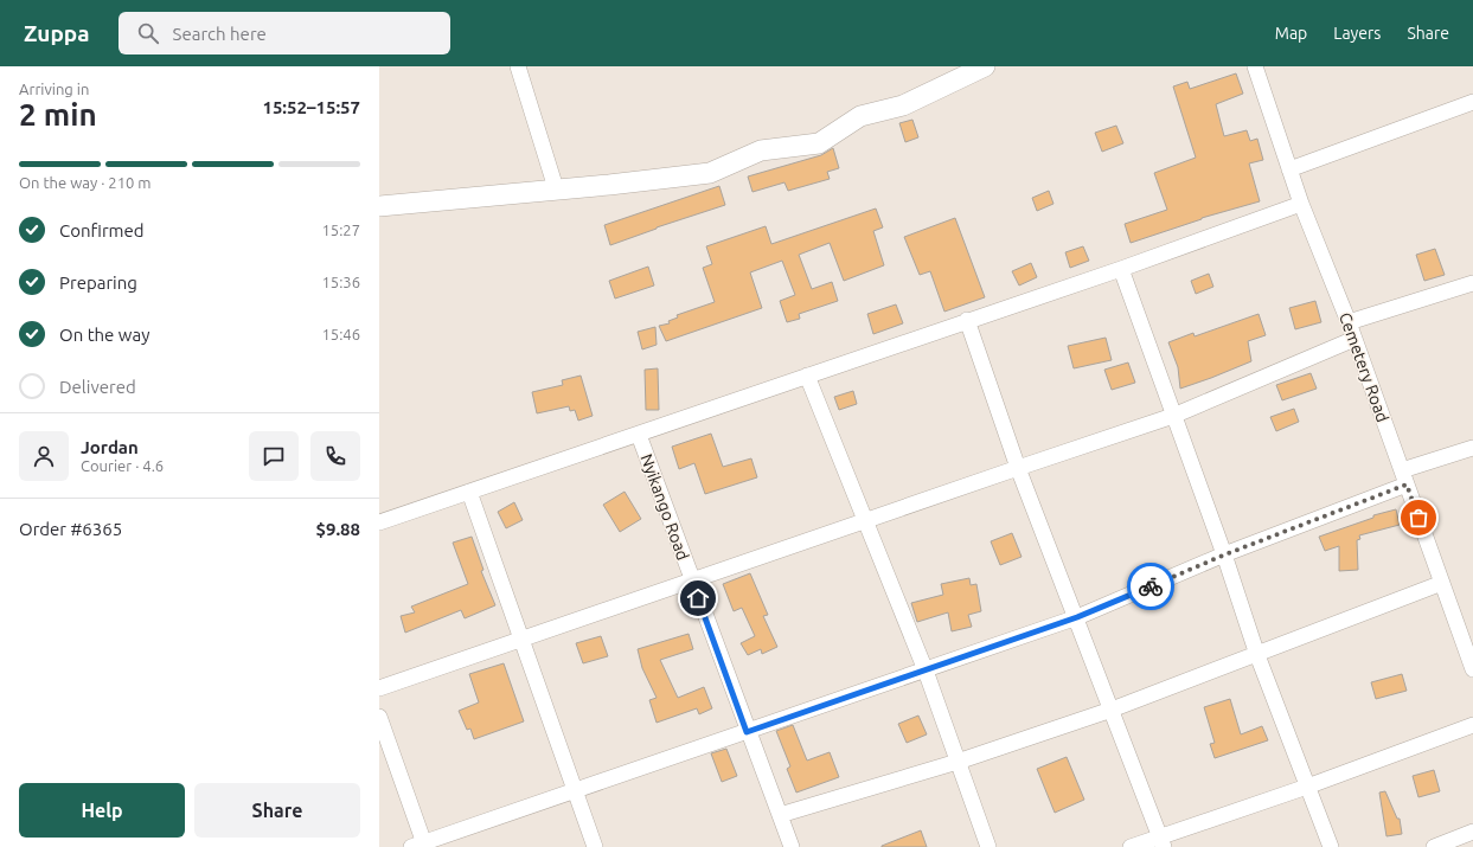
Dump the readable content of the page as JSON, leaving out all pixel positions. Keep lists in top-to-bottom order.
{
  "streets": {
    "street": ["Cemetery Road", "Nyikango Road"]
  },
  "page": {
    "header": "Zuppa",
    "search": "Search here",
    "nav": ["Map", "Layers", "Share"],
    "heading": ["2 min", "Arriving in", "15:52–15:57"],
    "panel": [
      "Jordan",
      "Courier · 4.6",
      "Order #6365",
      "$9.88"
    ],
    "bar": "On the way · 210 m",
    "list": [
      ["Confirmed", "15:27"],
      ["Preparing", "15:36"],
      ["On the way", "15:46"],
      "Delivered"
    ],
    "buttons": ["Help", "Share"]
  }
}
